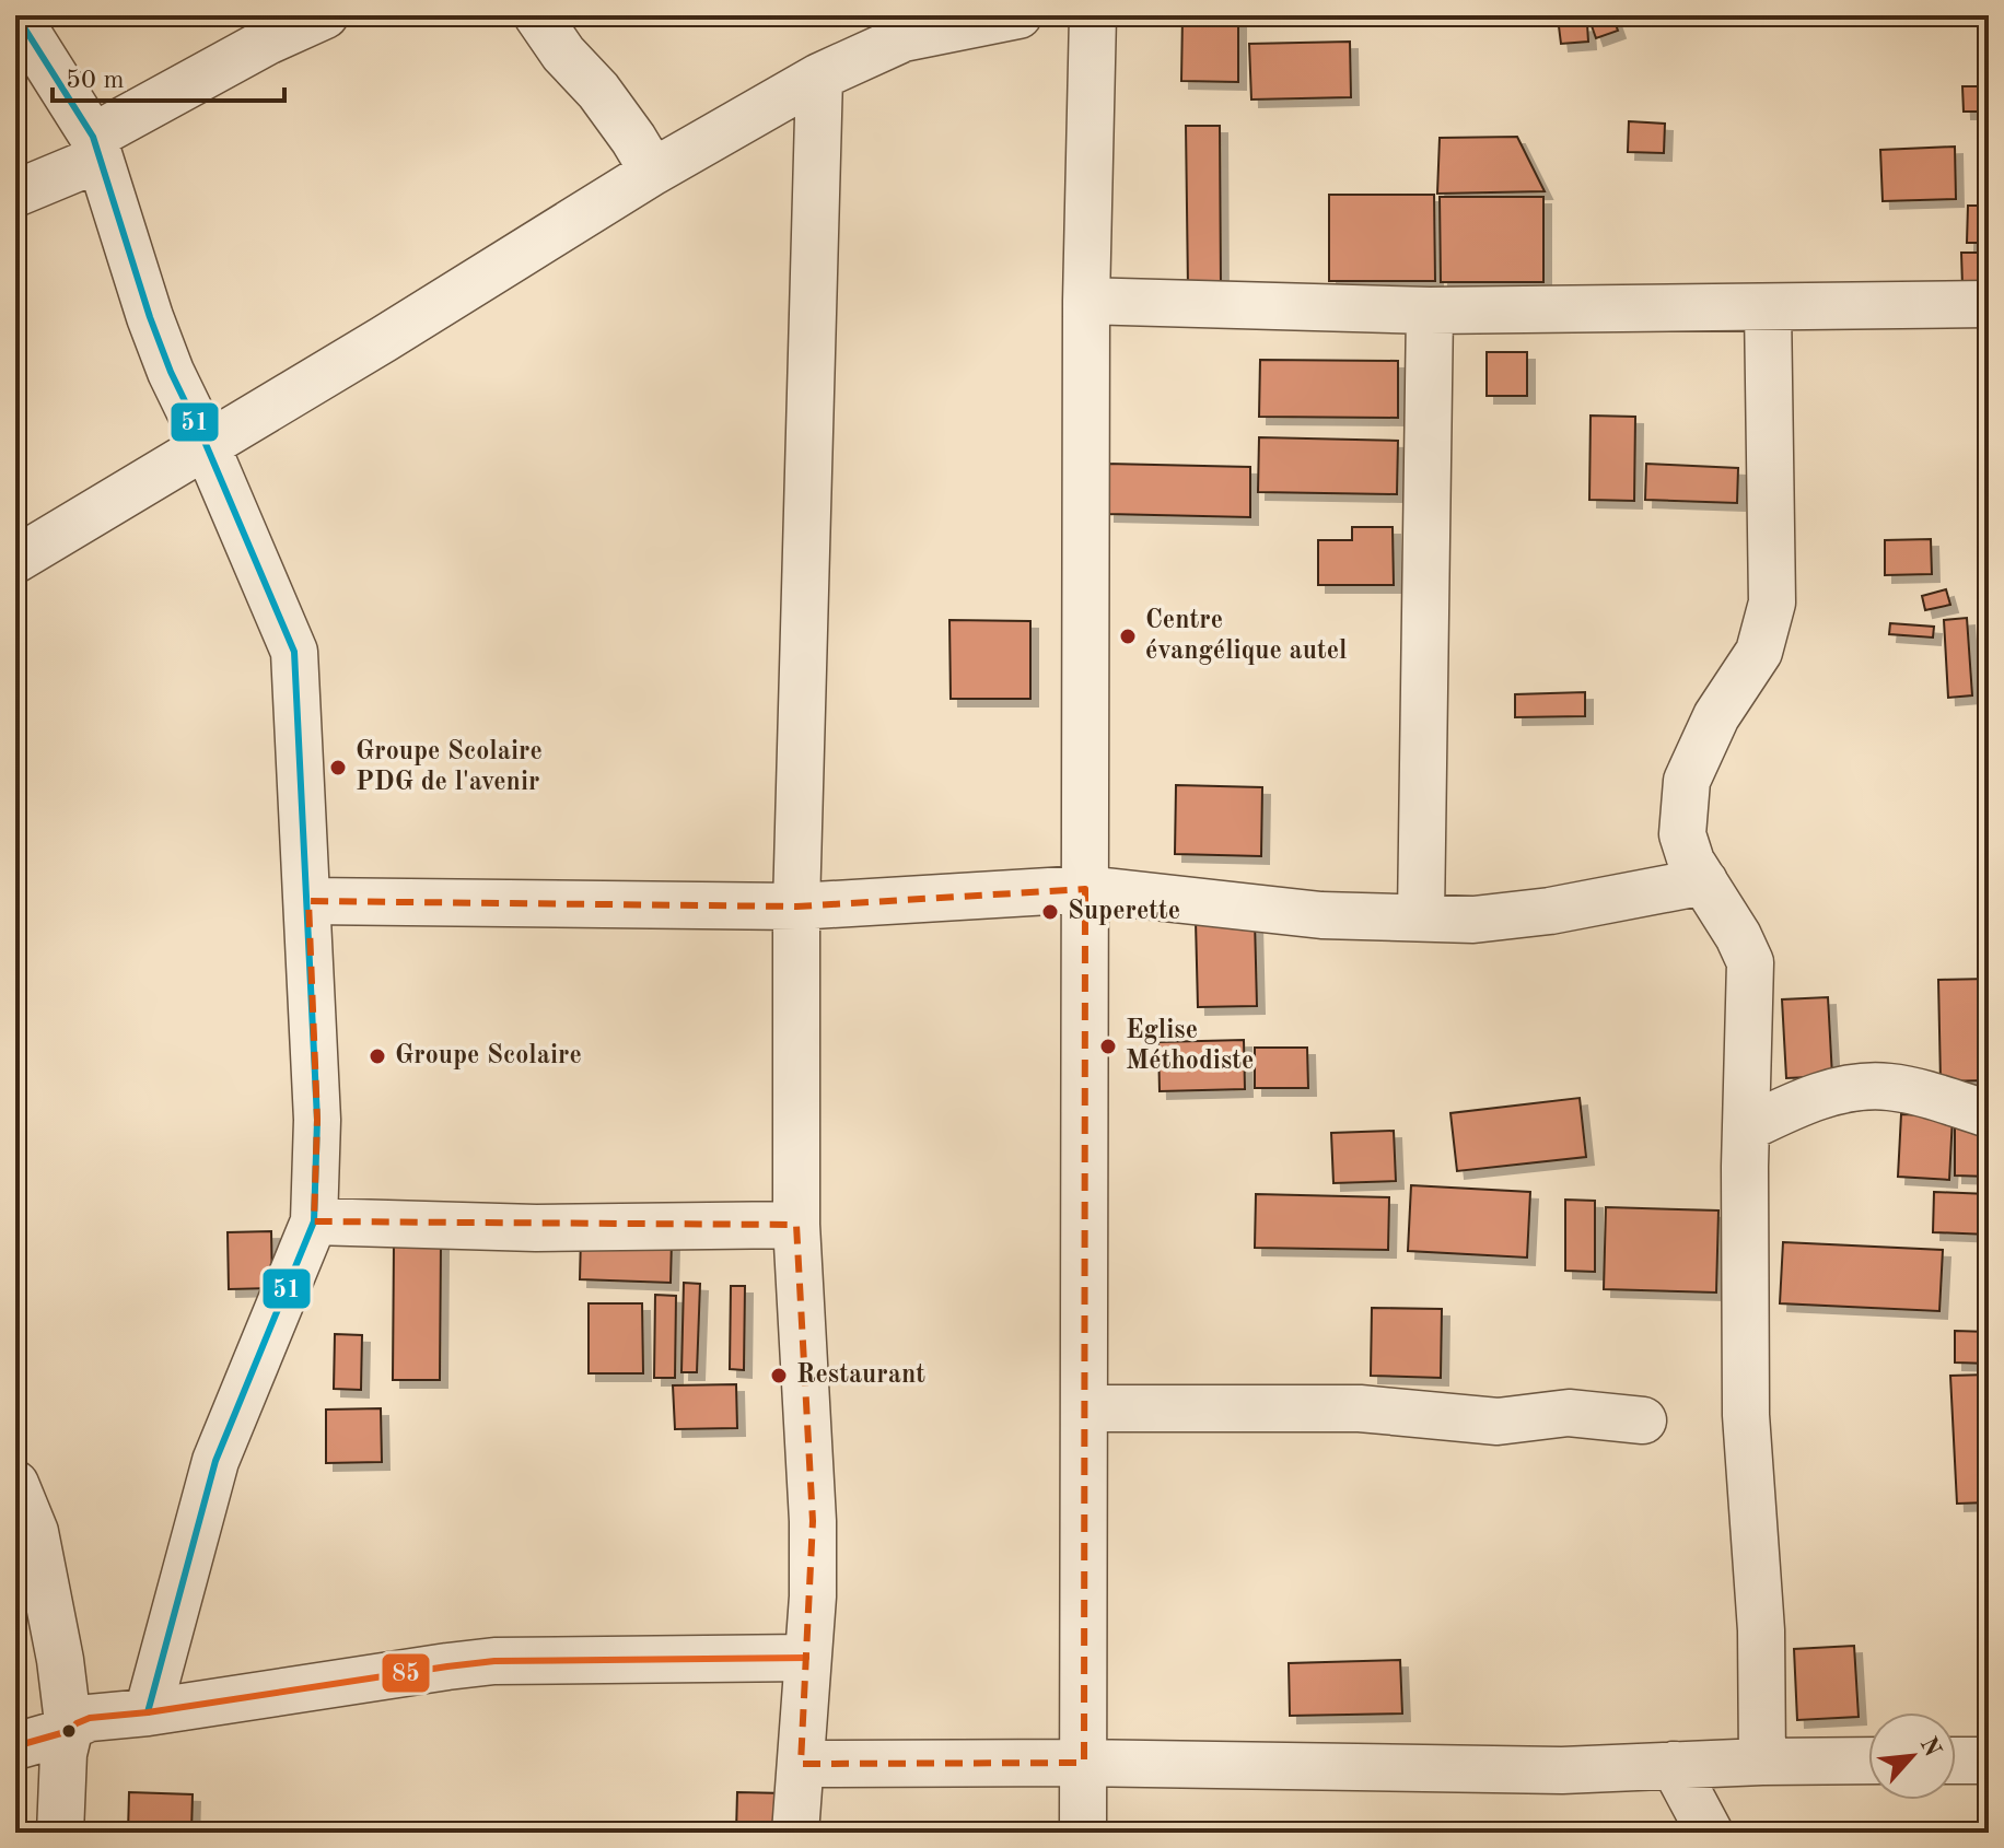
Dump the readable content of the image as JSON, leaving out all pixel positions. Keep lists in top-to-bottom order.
{
  "places": [
    "Centre évangélique autel",
    "Groupe Scolaire PDG de l'avenir",
    "Superette",
    "Eglise Méthodiste",
    "Groupe Scolaire",
    "Restaurant"
  ],
  "lines": ["transit line 51", "transit line 85"],
  "scale_bar": "50 m",
  "north": "top right"
}
